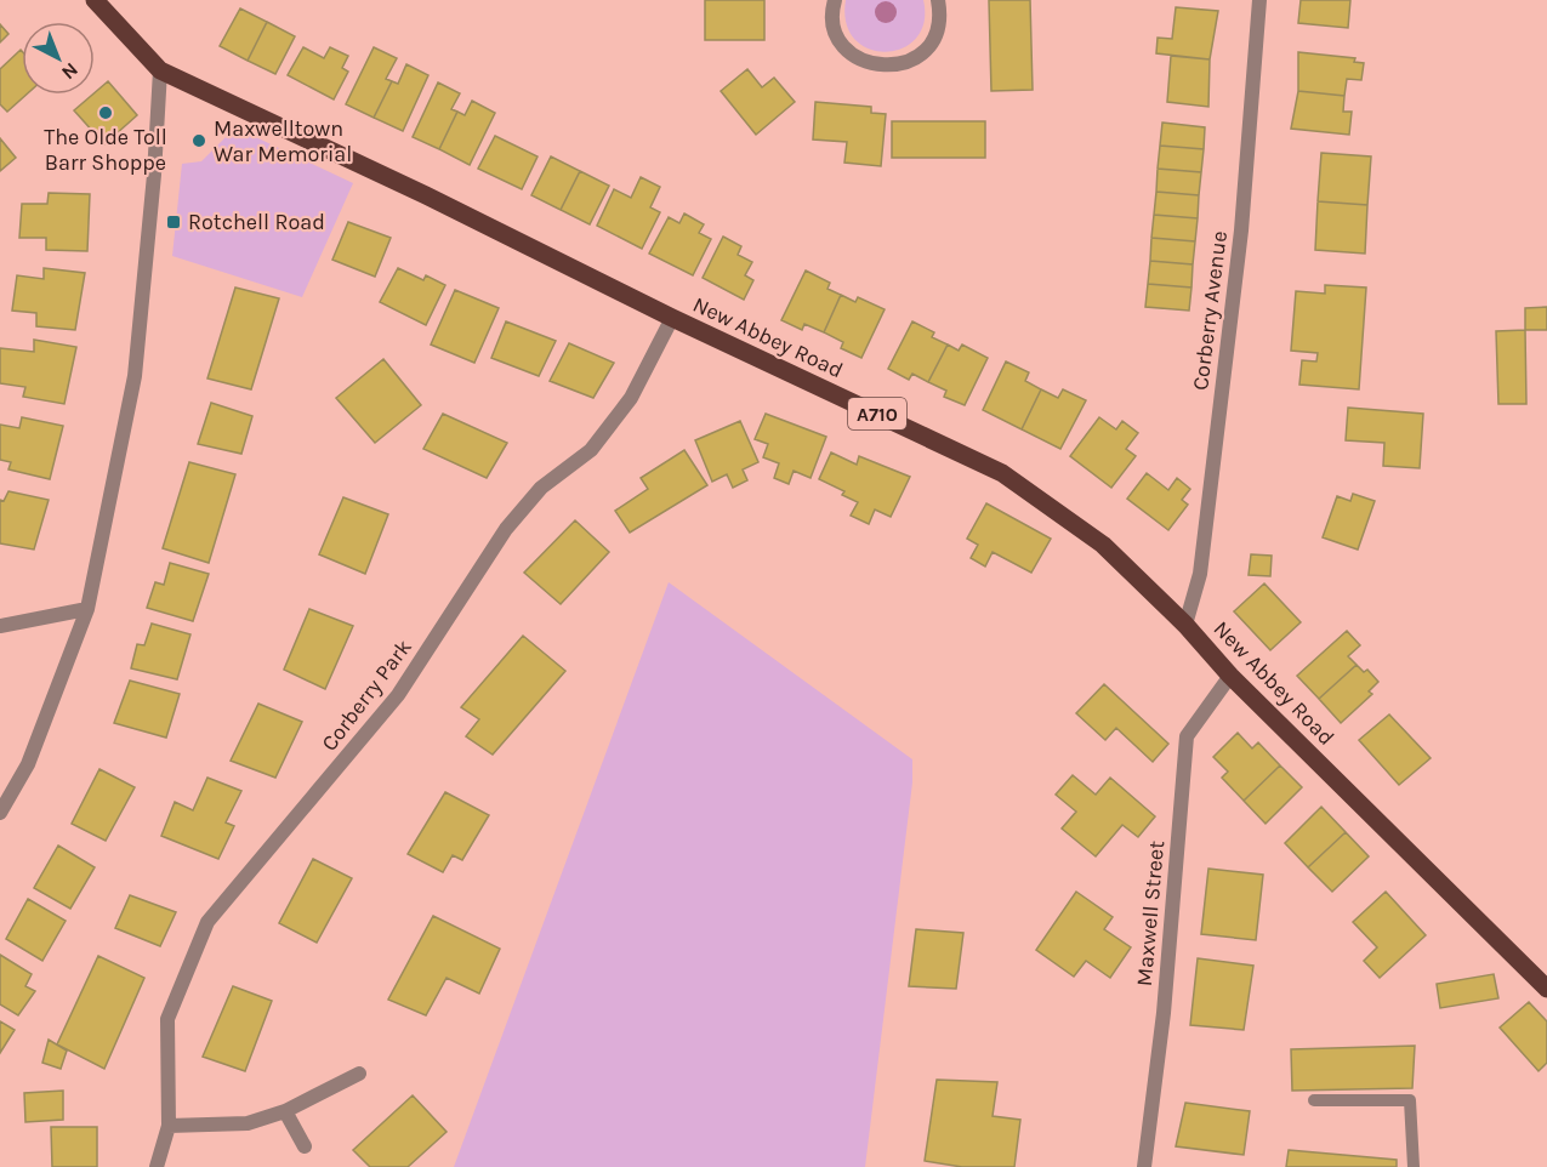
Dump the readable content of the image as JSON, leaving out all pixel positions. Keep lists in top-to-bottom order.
{
  "streets": {
    "main road": ["New Abbey Road", "A710"],
    "street": ["Corberry Avenue", "Corberry Park", "Maxwell Street"]
  },
  "crossings": [
    ["Corberry Avenue", "New Abbey Road"],
    ["New Abbey Road", "Corberry Park"],
    ["New Abbey Road", "Maxwell Street"]
  ],
  "places": {
    "other": ["The Olde Toll Barr Shoppe", "Maxwelltown War Memorial"],
    "transit": ["Rotchell Road"]
  },
  "north": "bottom right"
}
